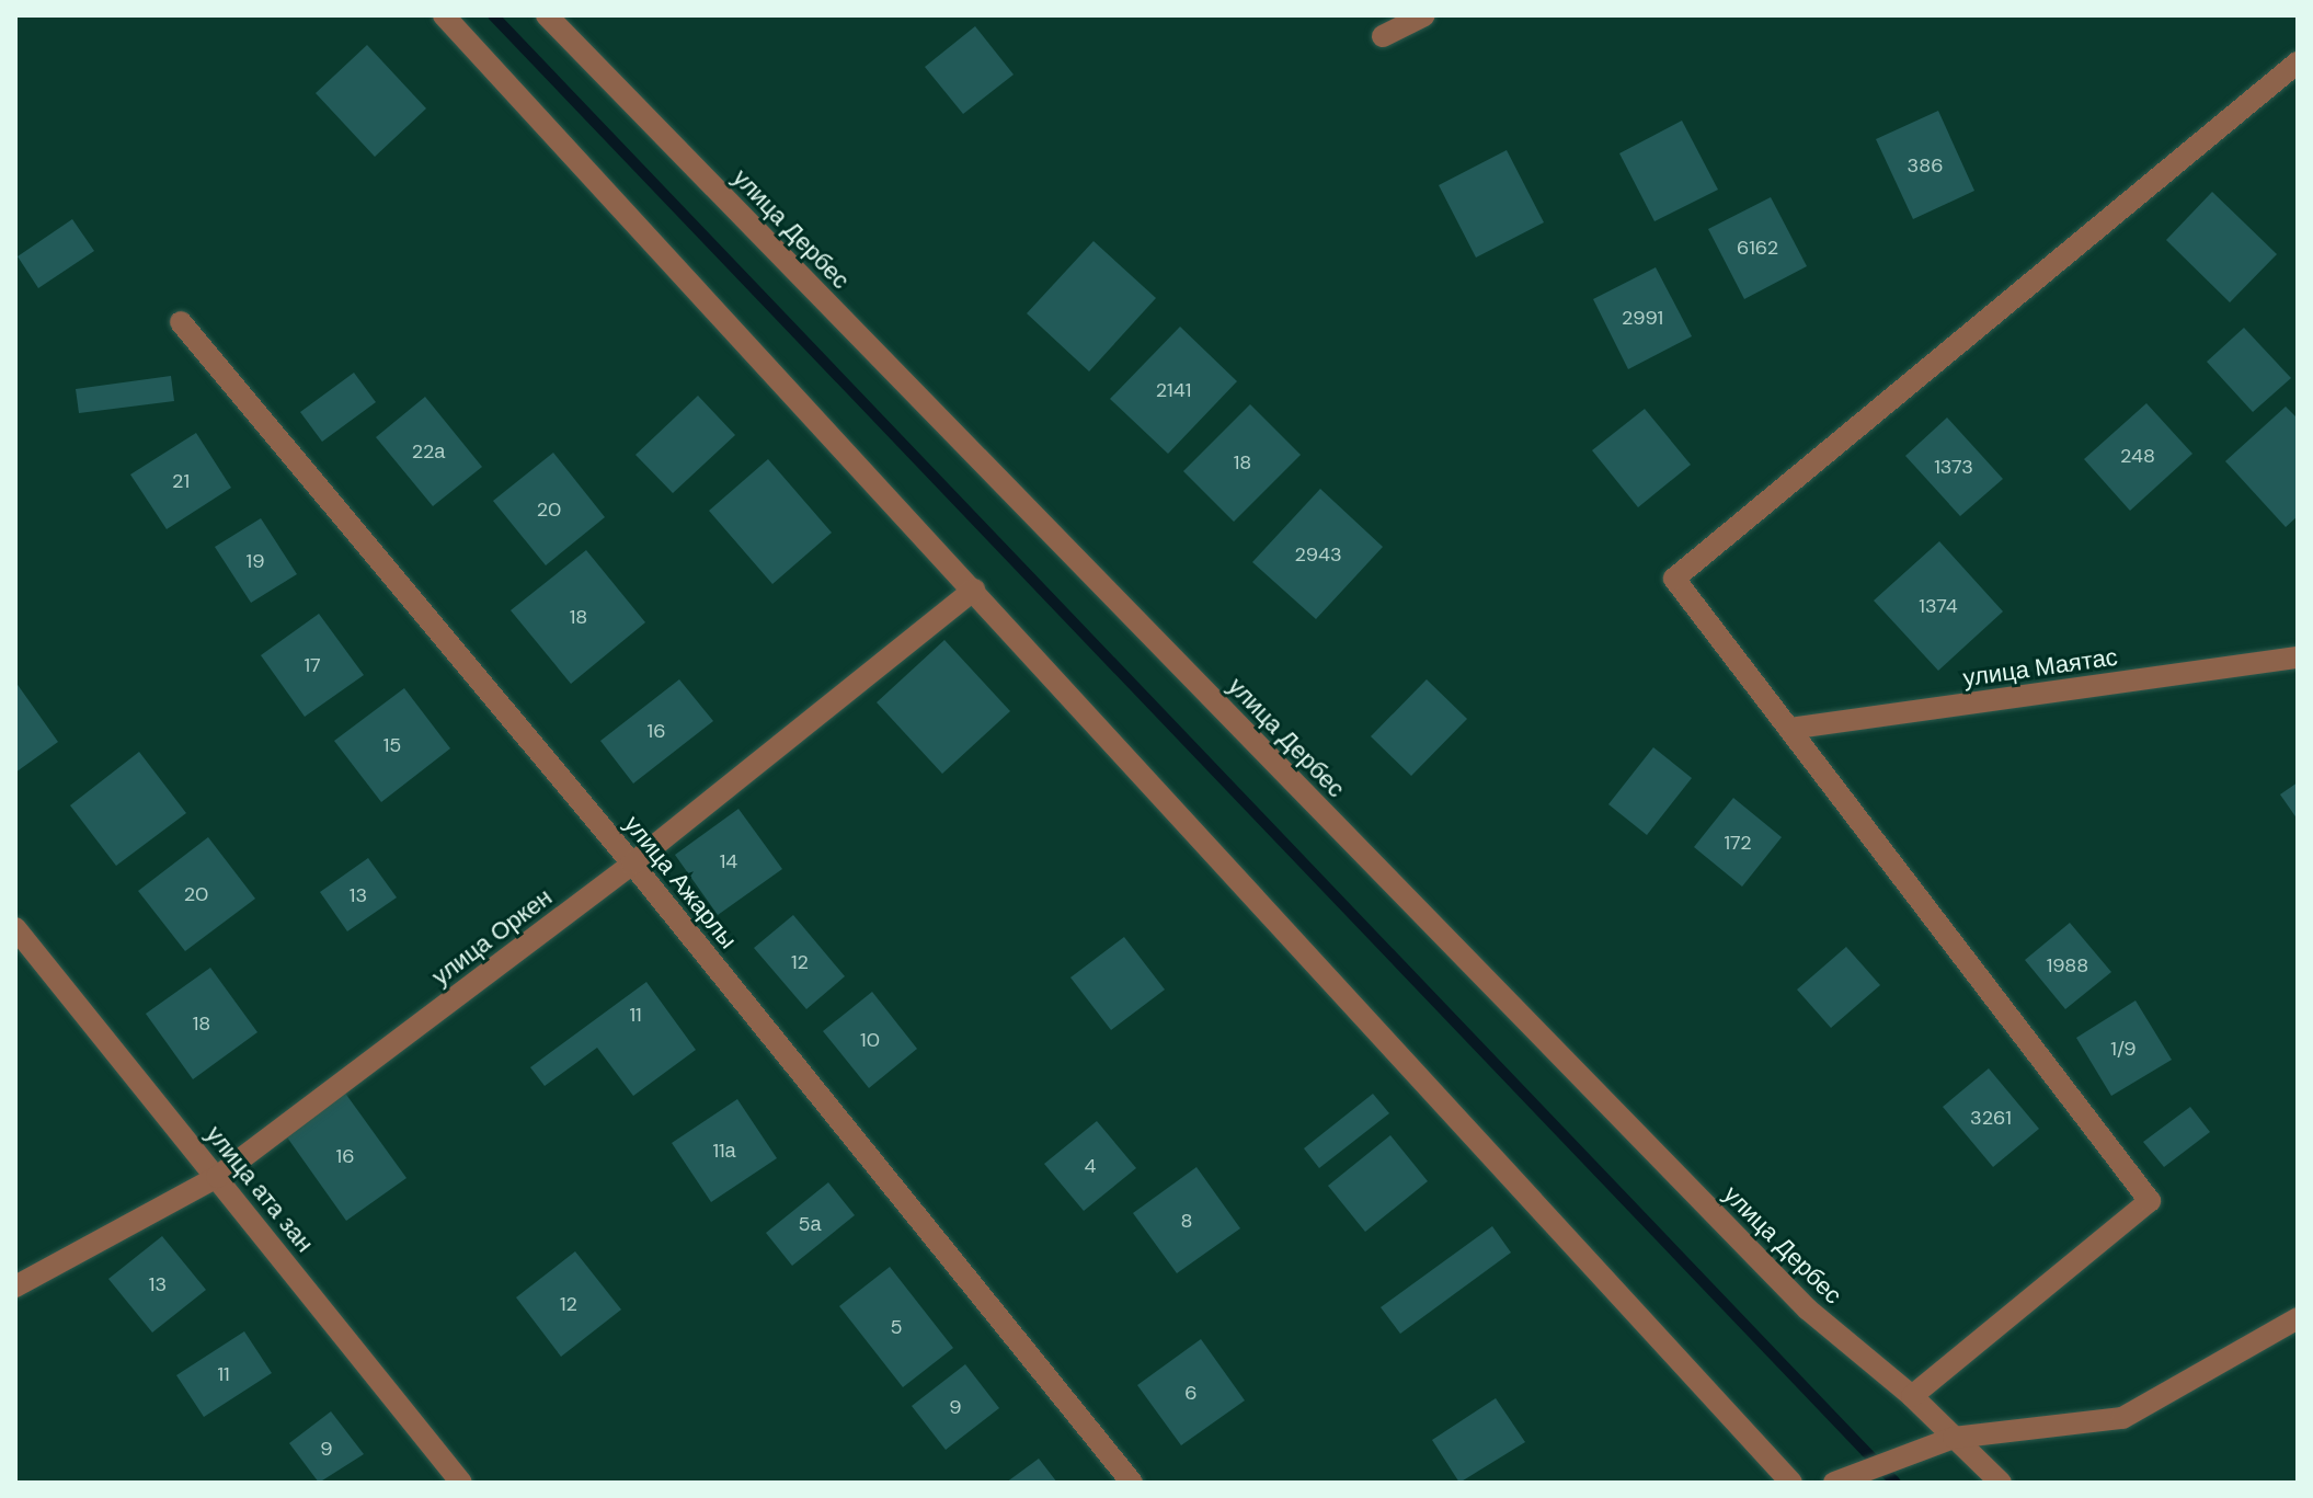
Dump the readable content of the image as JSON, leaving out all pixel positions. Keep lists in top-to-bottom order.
{
  "streets": {
    "street": [
      "улица Дербес",
      "улица Маятас",
      "улица Ажарлы",
      "улица Оркен",
      "улица ата зан"
    ]
  },
  "crossings": [
    ["улица Ажарлы", "улица Оркен"],
    ["улица Оркен", "улица ата зан"]
  ],
  "house_numbers": [
    "386",
    "6162",
    "2991",
    "2141",
    "22а",
    "248",
    "18",
    "1373",
    "21",
    "20",
    "2943",
    "19",
    "1374",
    "18",
    "17",
    "16",
    "15",
    "172",
    "14",
    "20",
    "13",
    "12",
    "1988",
    "11",
    "18",
    "10",
    "1/9",
    "3261",
    "11а",
    "16",
    "4",
    "8",
    "5а",
    "13",
    "12",
    "5",
    "11",
    "6",
    "9",
    "9"
  ]
}
